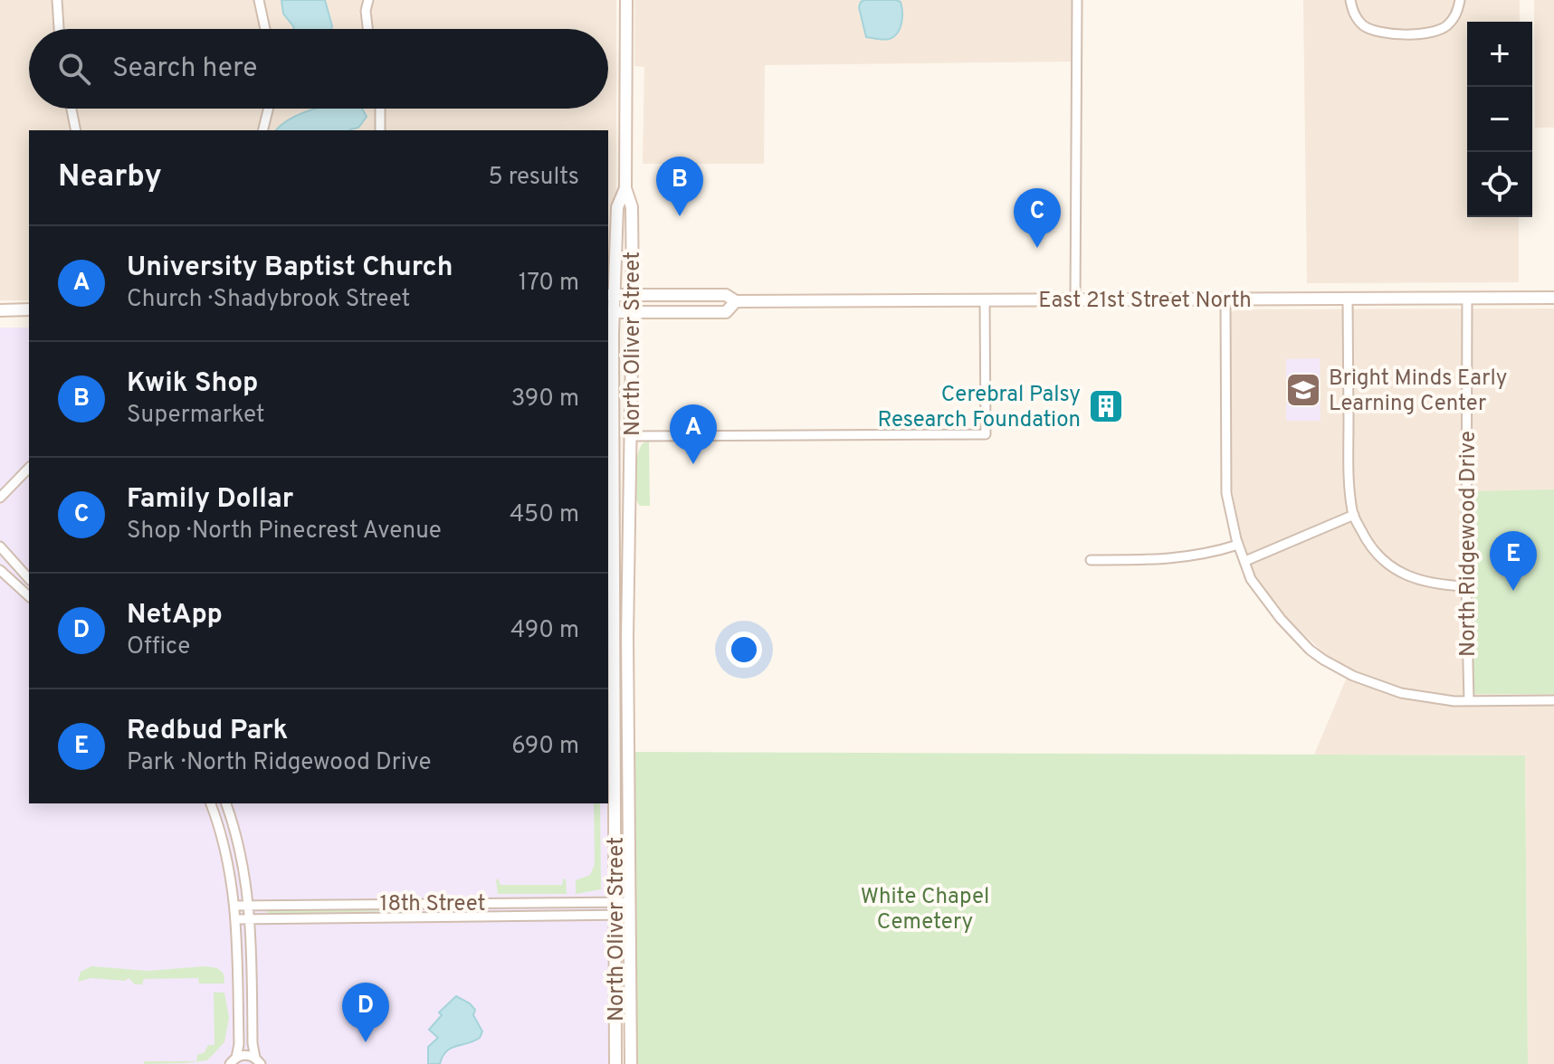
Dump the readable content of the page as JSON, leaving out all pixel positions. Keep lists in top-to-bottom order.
{
  "streets": {
    "main road": ["East 21st Street North", "North Oliver Street"],
    "street": ["North Ridgewood Drive", "18th Street"]
  },
  "crossings": [
    ["East 21st Street North", "North Oliver Street"],
    ["East 21st Street North", "North Ridgewood Drive"],
    ["North Oliver Street", "18th Street"]
  ],
  "parks": ["White Chapel Cemetery"],
  "places": {
    "school or university": ["Bright Minds Early Learning Center"],
    "building": ["Cerebral Palsy Research Foundation"]
  },
  "page": {
    "map_buttons": ["+", "−"],
    "search": "Search here",
    "heading": ["Nearby", "5 results"],
    "pins": [
      "B",
      "C",
      "A",
      "E",
      "D"
    ],
    "list": [
      {
        "mark": "A",
        "name": "University Baptist Church",
        "note": "Church · Shadybrook Street",
        "value": "170 m"
      },
      {
        "mark": "B",
        "name": "Kwik Shop",
        "note": "Supermarket",
        "value": "390 m"
      },
      {
        "mark": "C",
        "name": "Family Dollar",
        "note": "Shop · North Pinecrest Avenue",
        "value": "450 m"
      },
      {
        "mark": "D",
        "name": "NetApp",
        "note": "Office",
        "value": "490 m"
      },
      {
        "mark": "E",
        "name": "Redbud Park",
        "note": "Park · North Ridgewood Drive",
        "value": "690 m"
      }
    ]
  }
}
